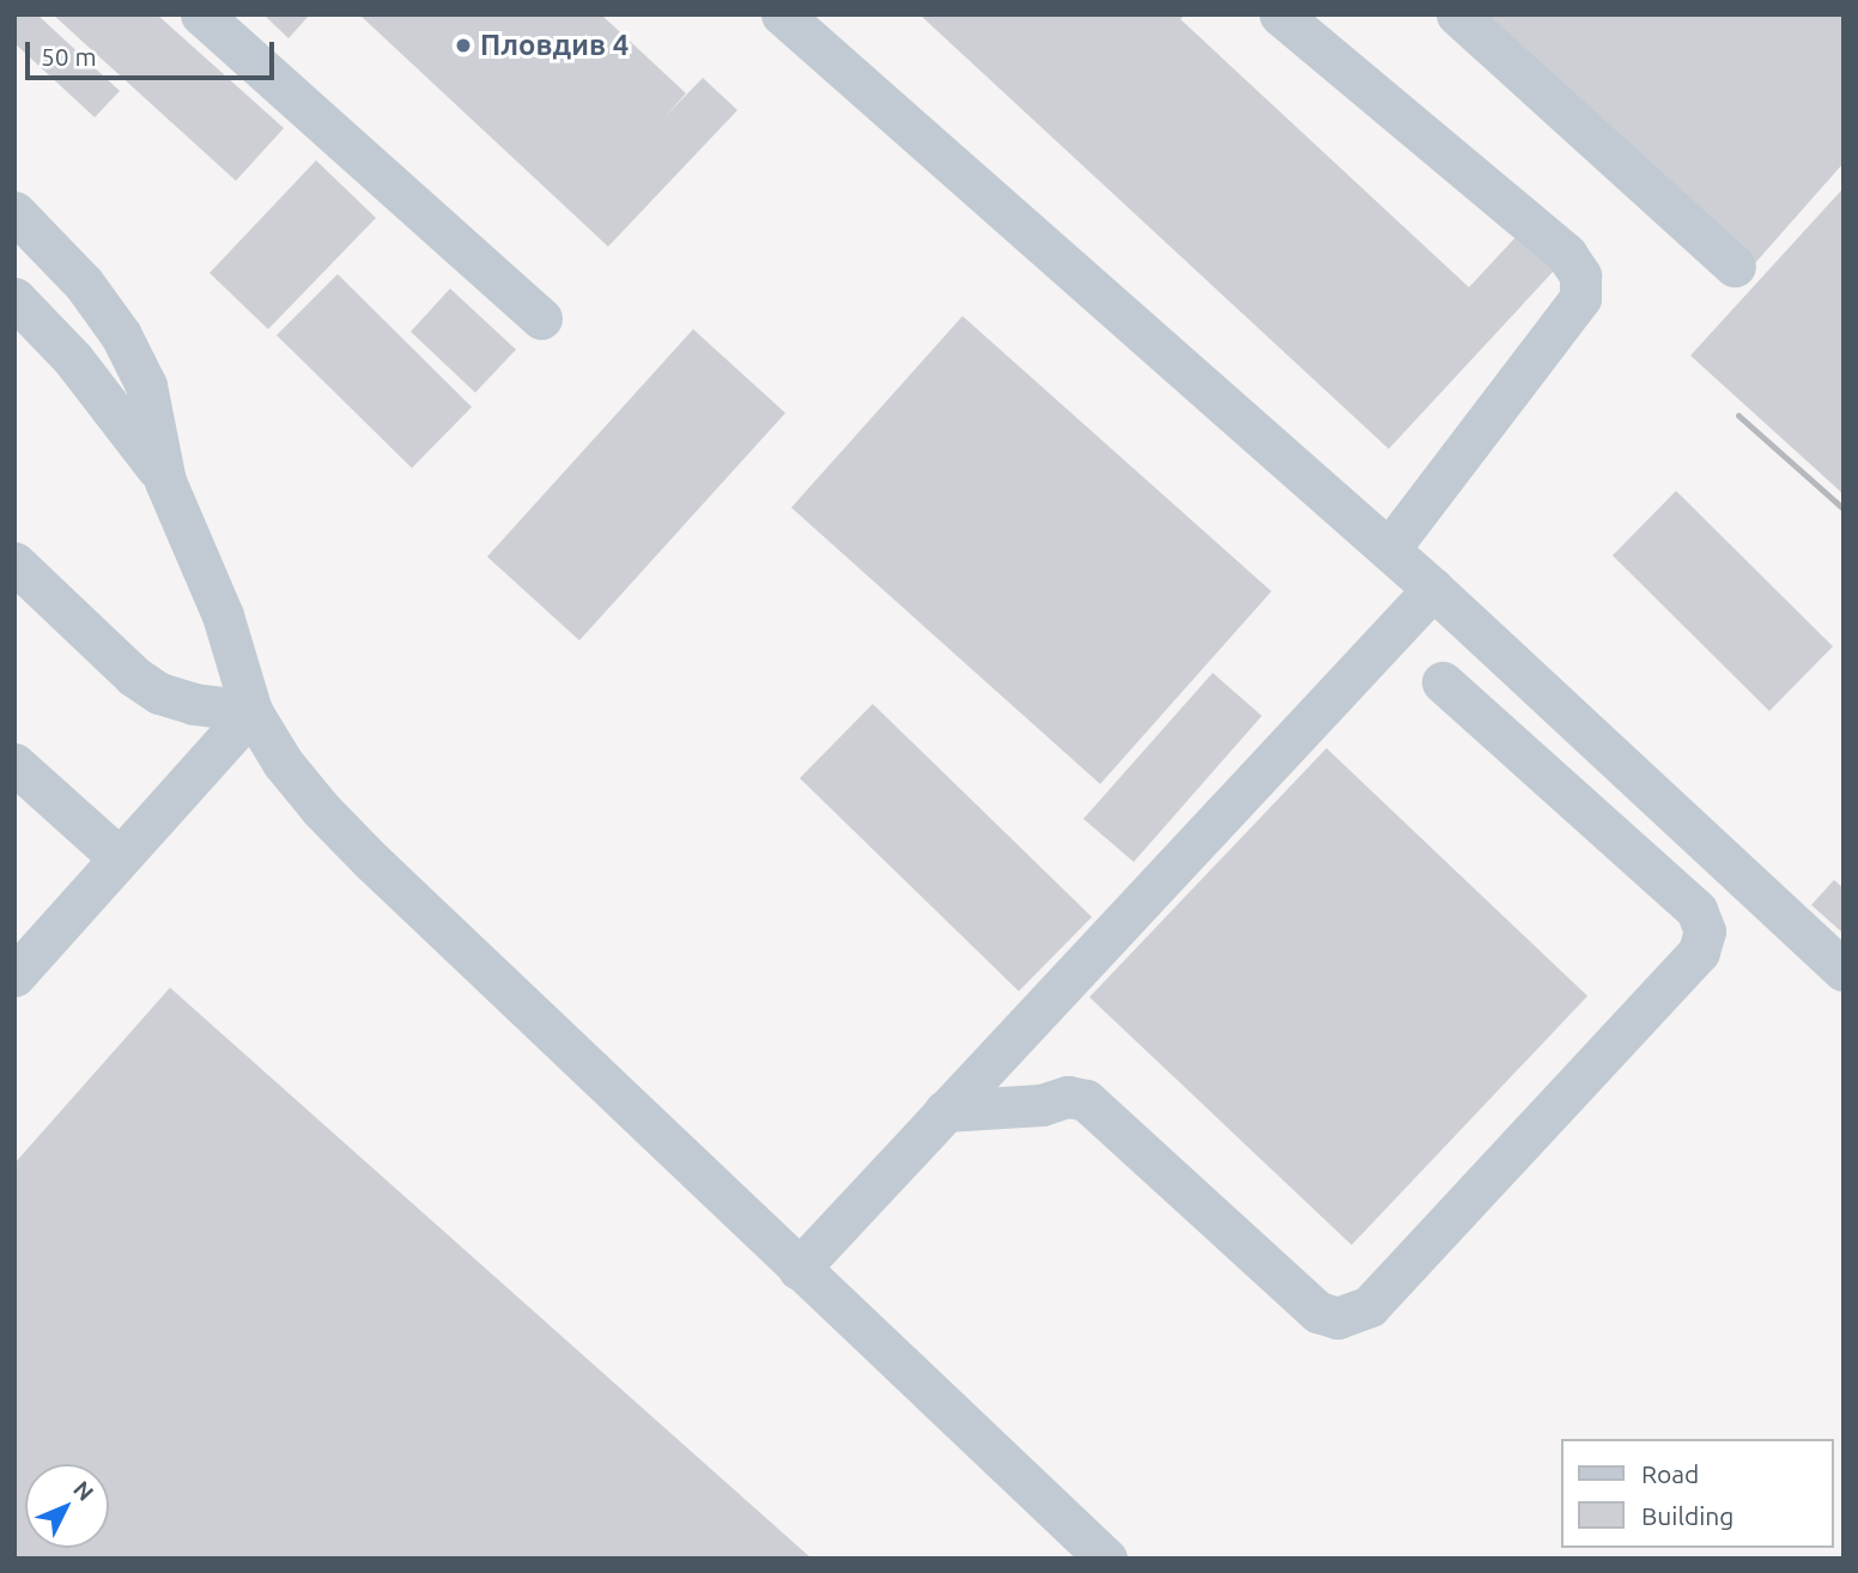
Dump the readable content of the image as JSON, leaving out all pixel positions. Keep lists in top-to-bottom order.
{
  "places": ["Пловдив 4"],
  "legend": ["Road", "Building"],
  "scale_bar": "50 m",
  "north": "top right"
}
